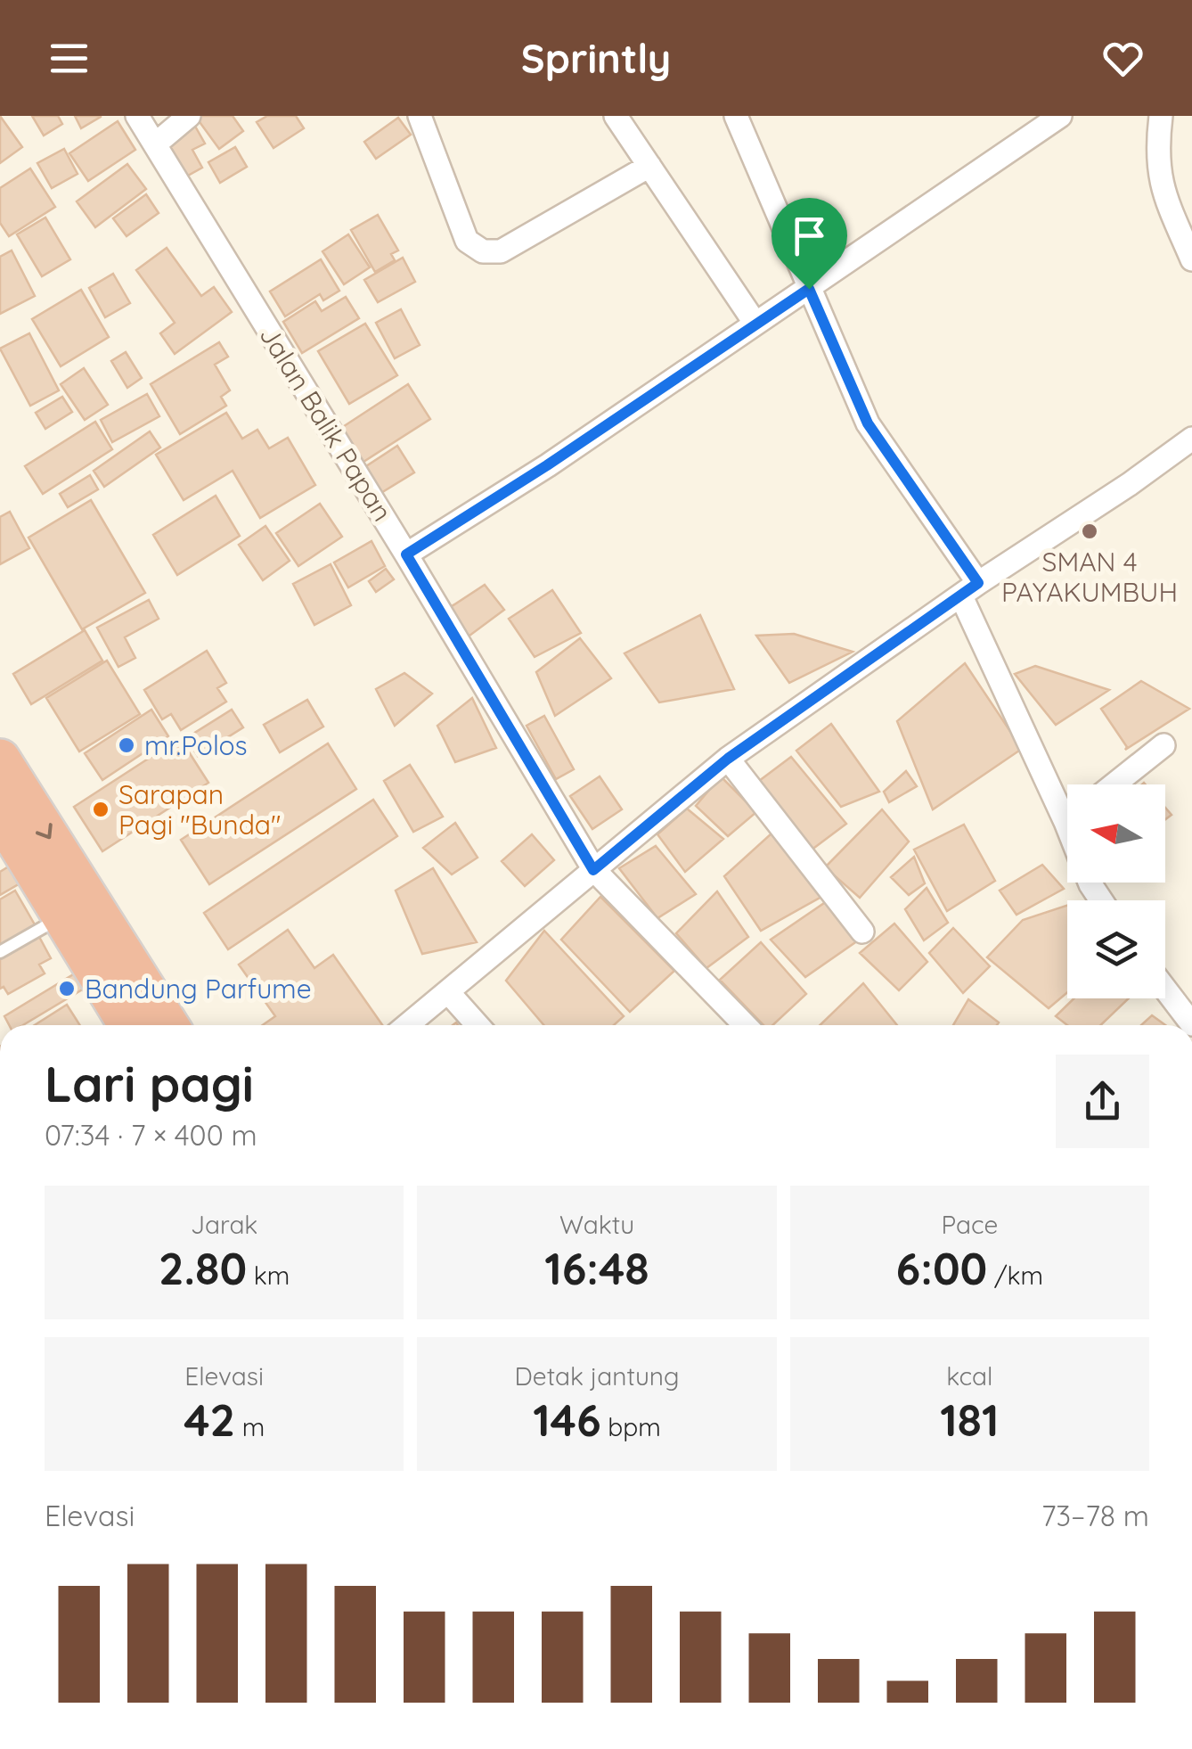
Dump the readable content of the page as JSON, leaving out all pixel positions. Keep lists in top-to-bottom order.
{
  "streets": {
    "street": ["Jalan Balik Papan"]
  },
  "places": [
    "SMAN 4 PAYAKUMBUH",
    "mr.Polos",
    "Sarapan Pagi \"Bunda\"",
    "Bandung Parfume"
  ],
  "north": "left",
  "page": {
    "header": "Sprintly",
    "heading": ["Lari pagi", "07:34 · 7 × 400 m"],
    "stats": [
      ["Jarak", "2.80 km"],
      ["Waktu", "16:48"],
      ["Pace", "6:00 /km"],
      ["Elevasi", "42 m"],
      ["Detak jantung", "146 bpm"],
      ["kcal", "181"]
    ],
    "chart": ["Elevasi", "73–78 m"]
  }
}
